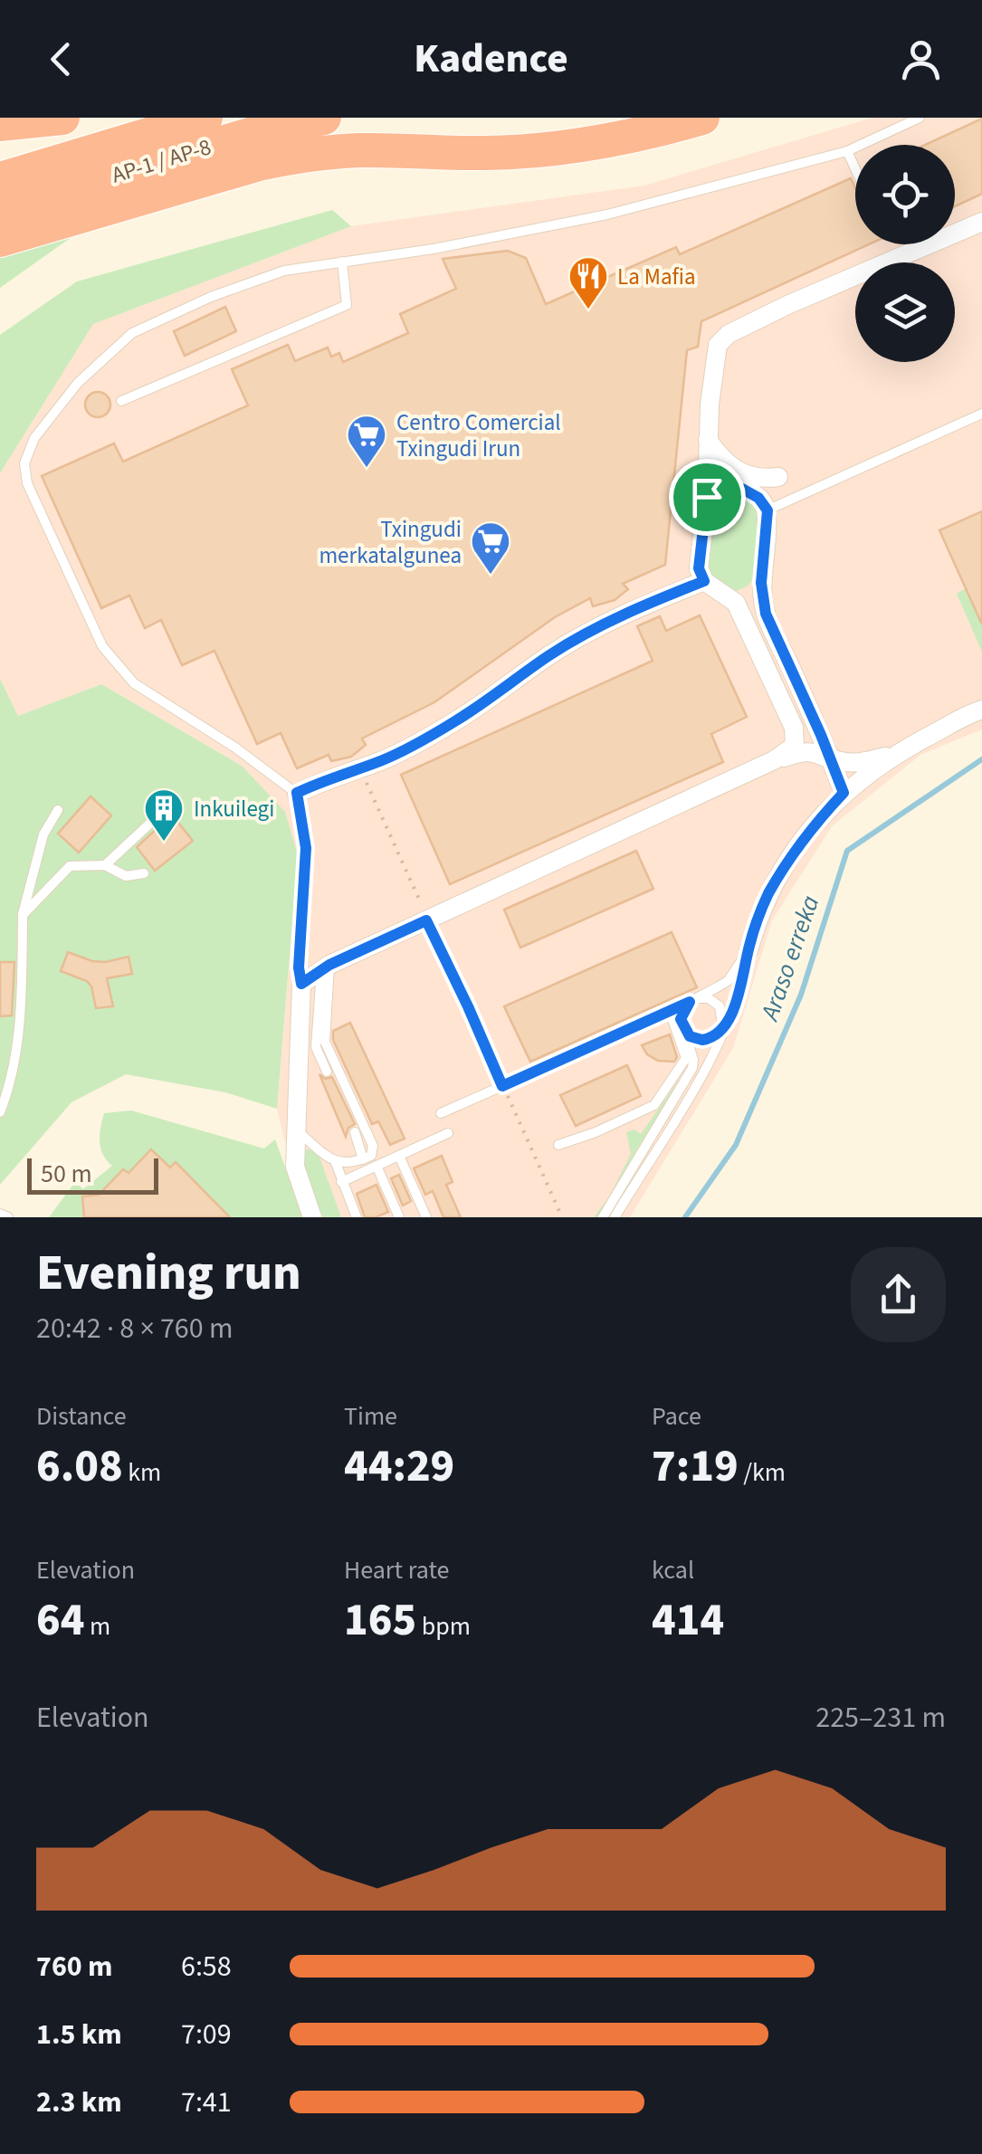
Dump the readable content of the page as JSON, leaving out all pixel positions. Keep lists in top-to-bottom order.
{
  "streets": {
    "highway": ["AP-1 / AP-8"]
  },
  "water": ["Araso erreka"],
  "places": {
    "restaurant": ["La Mafia"],
    "supermarket": ["Centro Comercial Txingudi Irun", "Txingudi merkatalgunea"],
    "building": ["Inkuilegi"]
  },
  "scale_bar": "50 m",
  "page": {
    "header": "Kadence",
    "scale": "50 m",
    "heading": ["Evening run", "20:42 · 8 × 760 m"],
    "stats": [
      ["Distance", "6.08 km"],
      ["Time", "44:29"],
      ["Pace", "7:19 /km"],
      ["Elevation", "64 m"],
      ["Heart rate", "165 bpm"],
      ["kcal", "414"]
    ],
    "chart": ["Elevation", "225–231 m"],
    "list": [
      {
        "name": "760 m",
        "note": "6:58"
      },
      {
        "name": "1.5 km",
        "note": "7:09"
      },
      {
        "name": "2.3 km",
        "note": "7:41"
      }
    ]
  }
}
